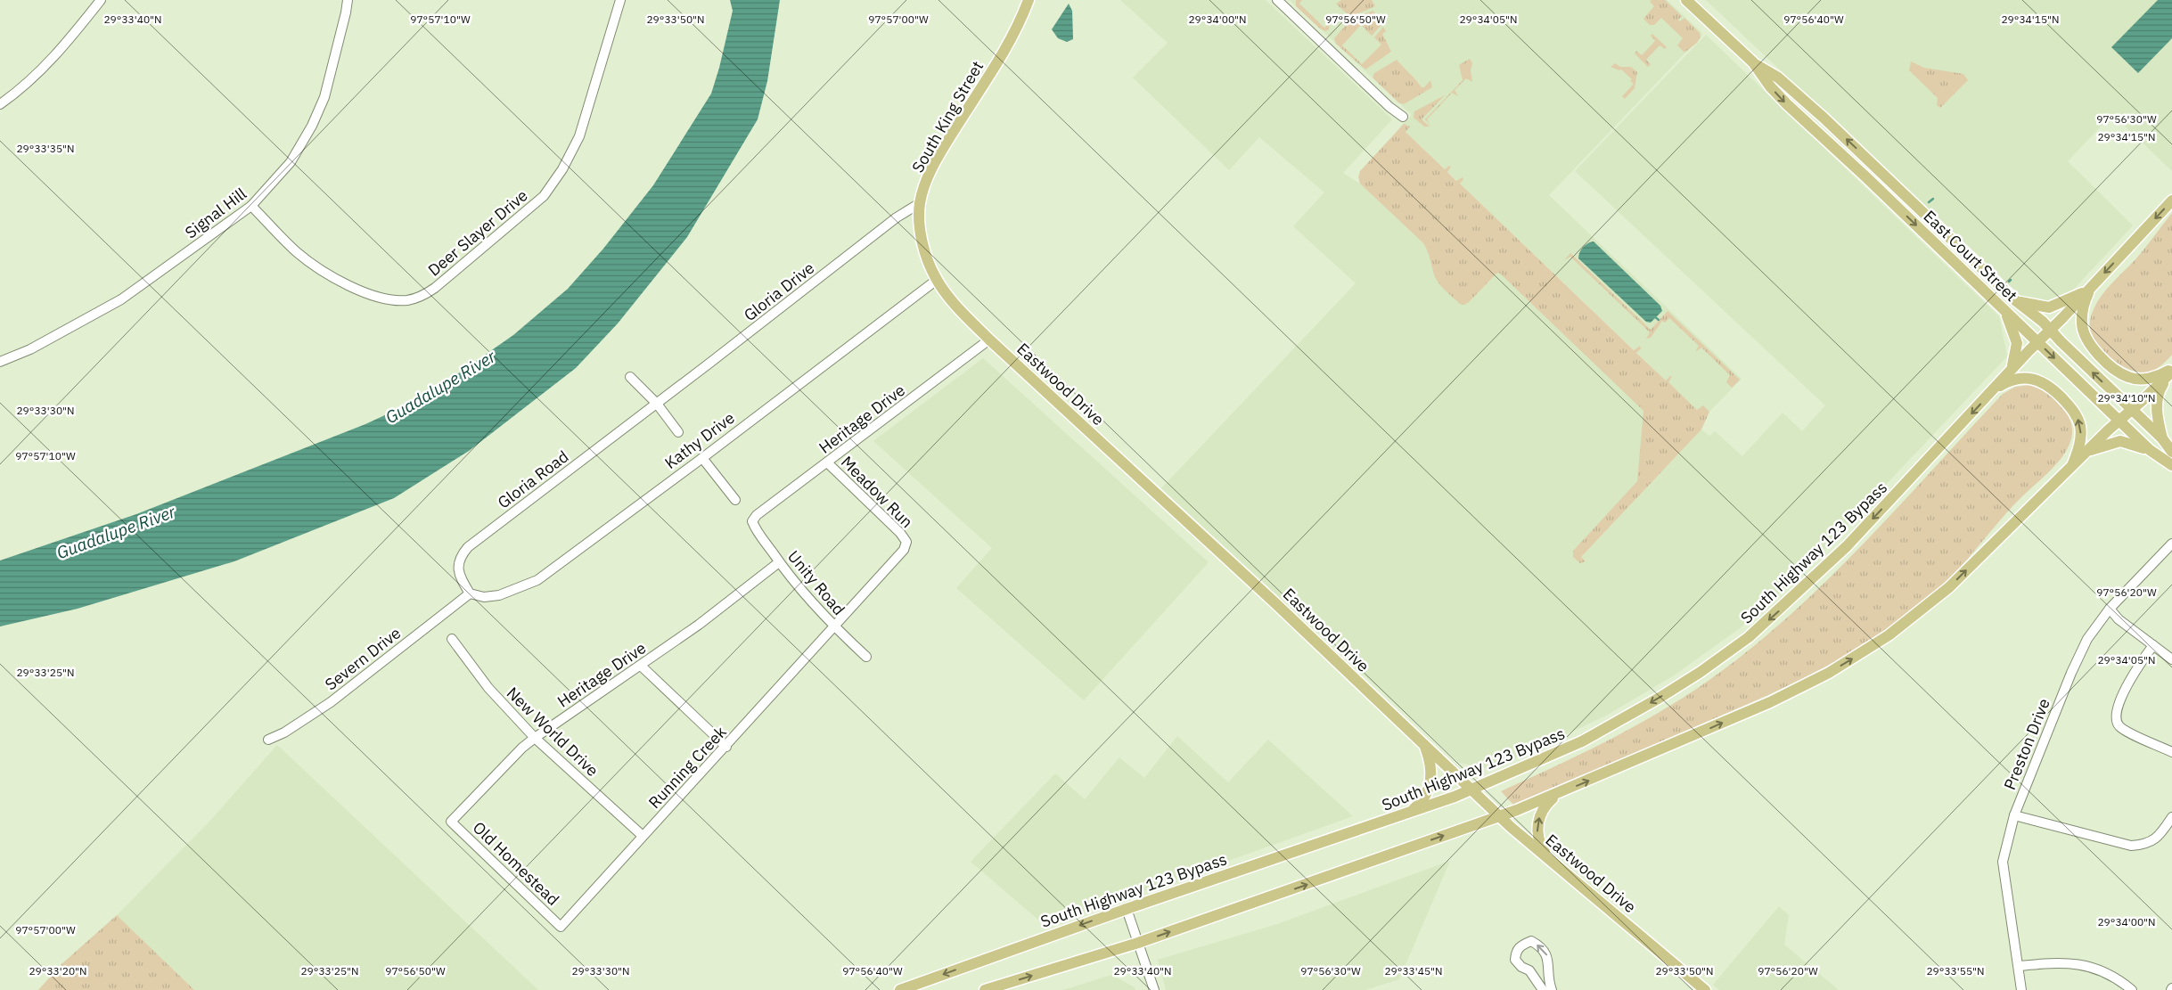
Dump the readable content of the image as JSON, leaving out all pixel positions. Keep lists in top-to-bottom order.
{
  "streets": {
    "main road": [
      "South King Street",
      "East Court Street",
      "Eastwood Drive",
      "South Highway 123 Bypass"
    ],
    "street": [
      "Signal Hill",
      "Deer Slayer Drive",
      "Gloria Drive",
      "Heritage Drive",
      "Kathy Drive",
      "Gloria Road",
      "Meadow Run",
      "Unity Road",
      "Severn Drive",
      "New World Drive",
      "Preston Drive",
      "Running Creek",
      "Old Homestead"
    ]
  },
  "crossings": [
    ["South King Street", "Gloria Drive"],
    ["South King Street", "Eastwood Drive"],
    ["South King Street", "Kathy Drive"],
    ["Signal Hill", "Deer Slayer Drive"],
    ["East Court Street", "South Highway 123 Bypass"],
    ["Gloria Drive", "Gloria Road"],
    ["Eastwood Drive", "Heritage Drive"],
    ["Eastwood Drive", "Kathy Drive"],
    ["Eastwood Drive", "South Highway 123 Bypass"],
    ["Heritage Drive", "Meadow Run"],
    ["Heritage Drive", "Unity Road"],
    ["Heritage Drive", "New World Drive"],
    ["Heritage Drive", "Old Homestead"],
    ["Kathy Drive", "Gloria Road"],
    ["Kathy Drive", "Severn Drive"],
    ["Gloria Road", "Severn Drive"],
    ["Meadow Run", "Running Creek"],
    ["Unity Road", "Running Creek"],
    ["New World Drive", "Running Creek"],
    ["Running Creek", "Old Homestead"]
  ],
  "water": ["Guadalupe River"],
  "coordinates": [
    "29°33'40\"N",
    "29°33'50\"N",
    "29°34'00\"N",
    "29°34'05\"N",
    "29°34'15\"N",
    "97°57'10\"W",
    "97°57'00\"W",
    "97°56'50\"W",
    "97°56'40\"W",
    "97°56'30\"W",
    "29°33'35\"N",
    "29°34'10\"N",
    "29°33'30\"N",
    "97°56'20\"W",
    "29°33'25\"N",
    "29°33'20\"N",
    "29°33'45\"N",
    "29°33'55\"N"
  ]
}
